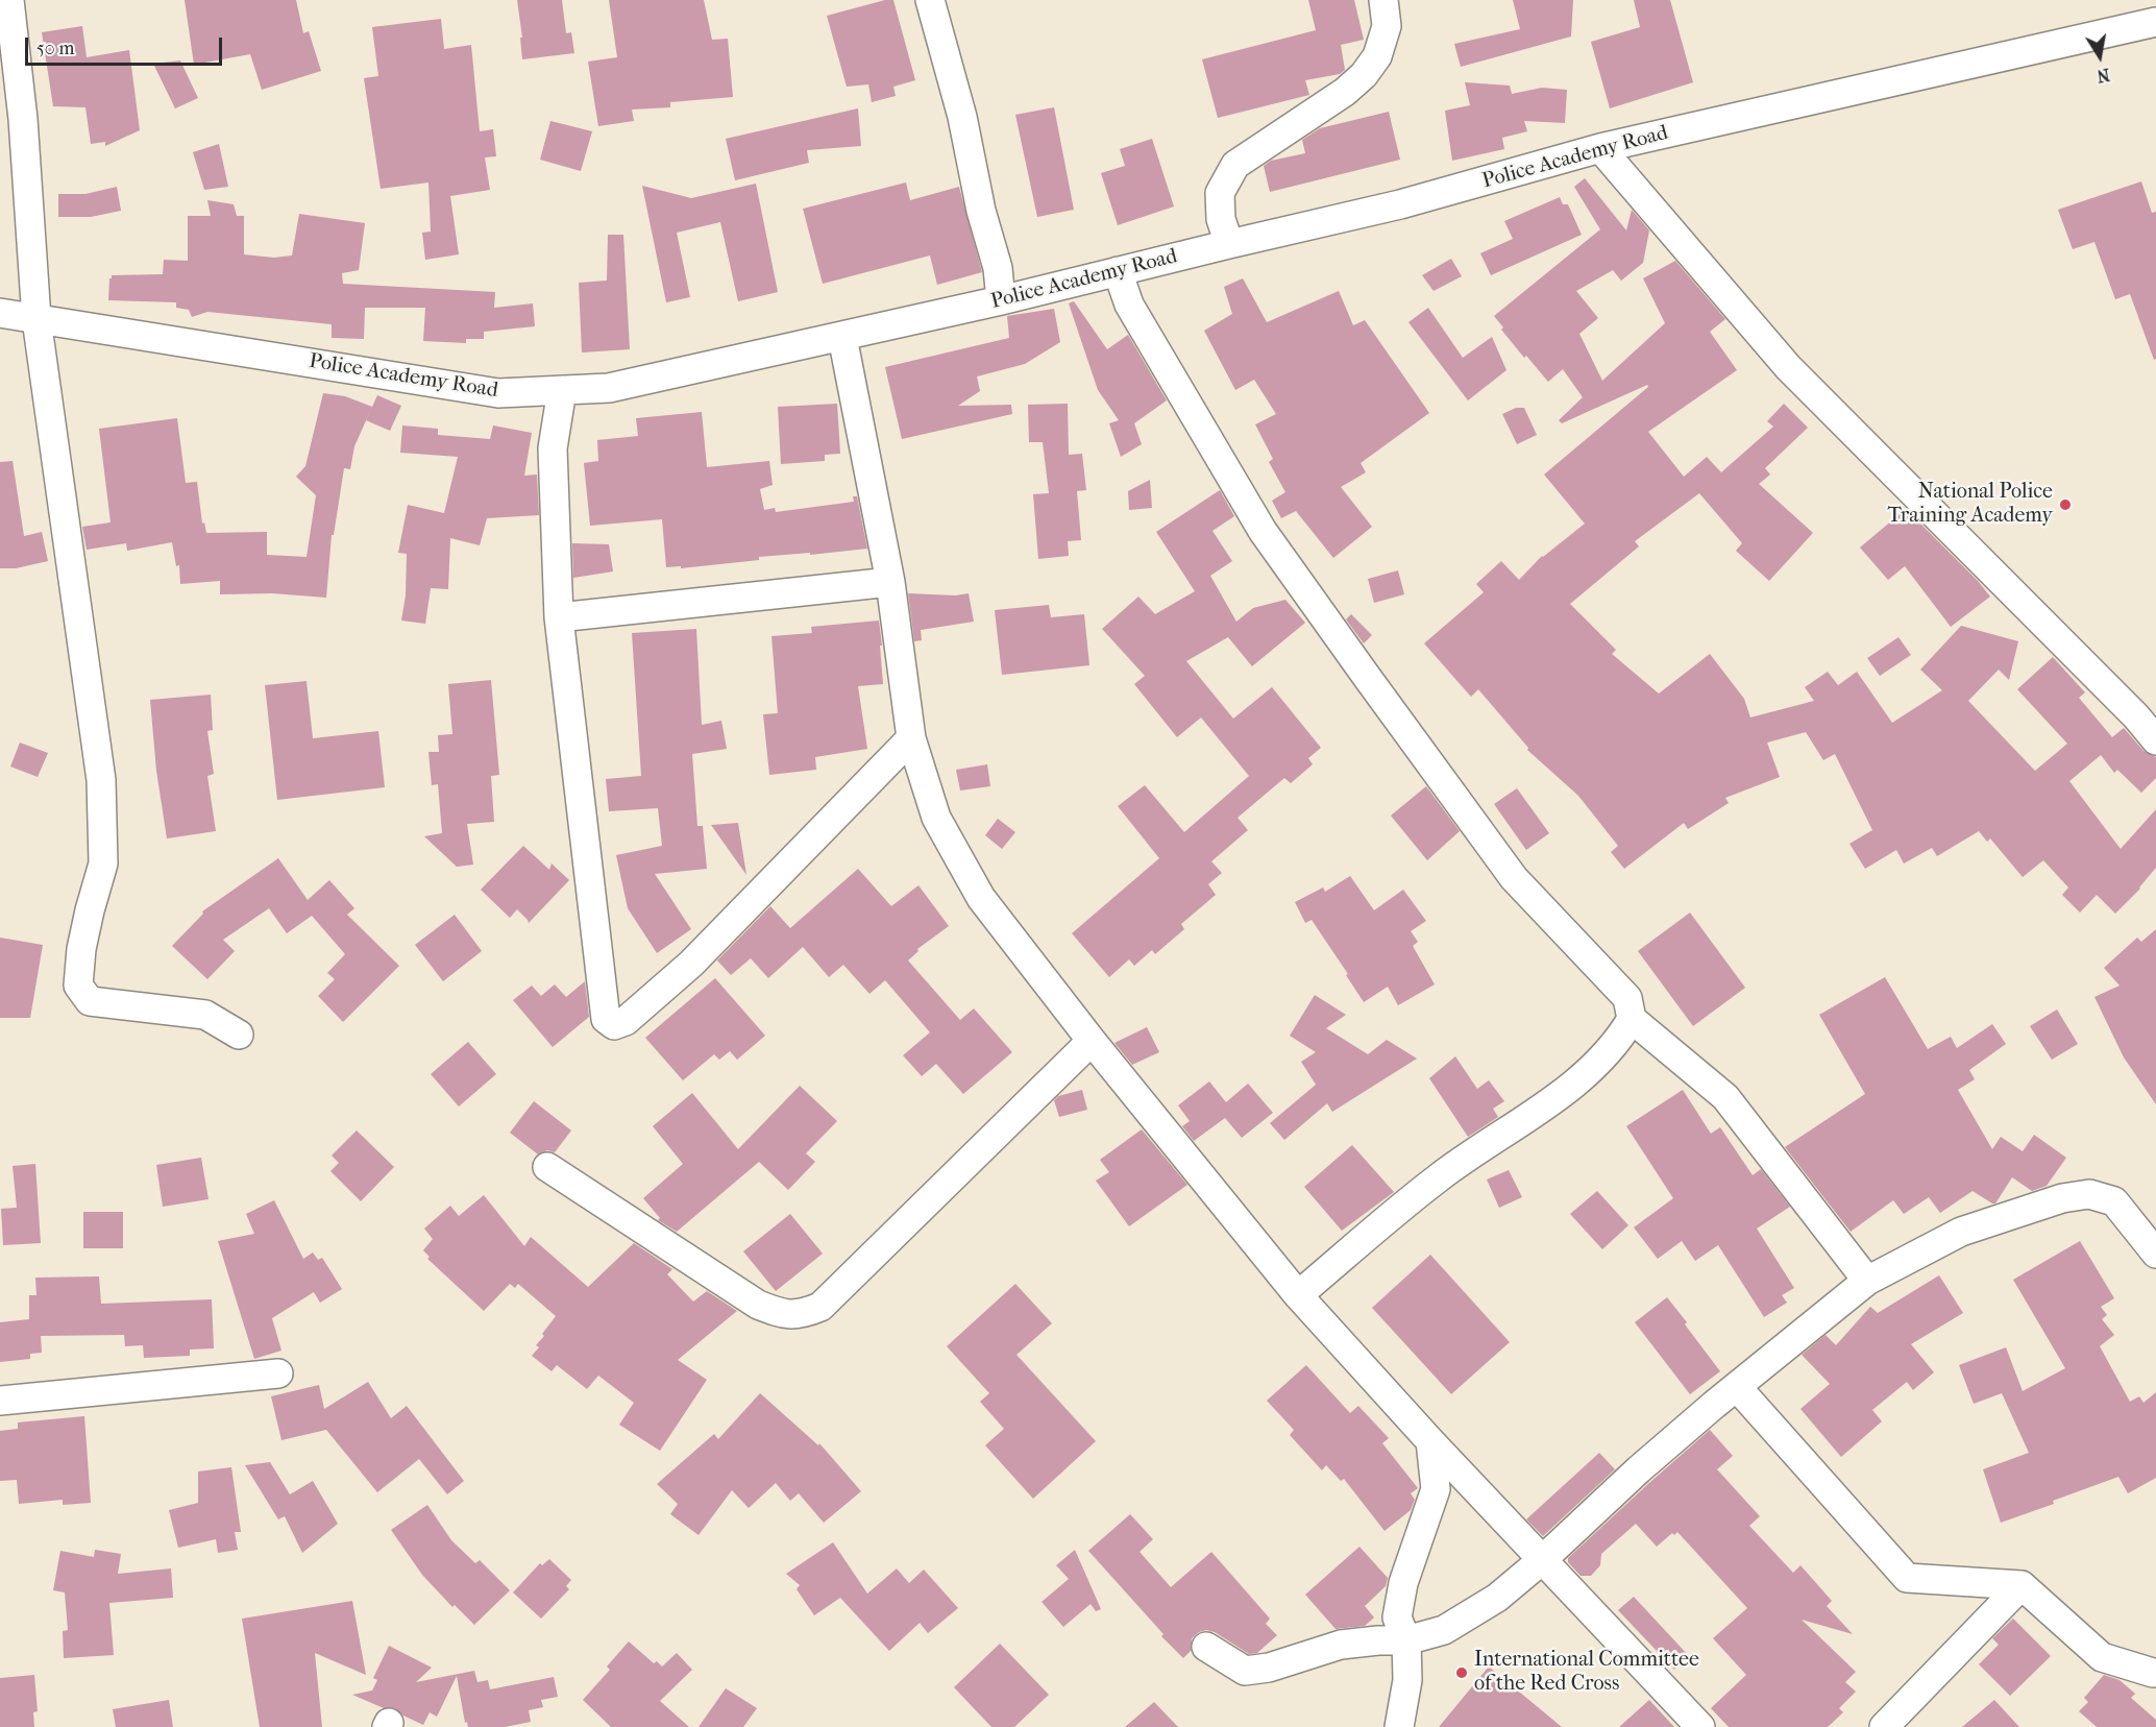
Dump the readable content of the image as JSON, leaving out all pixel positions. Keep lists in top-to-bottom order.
{
  "streets": {
    "street": ["Police Academy Road"]
  },
  "places": ["National Police Training Academy", "International Committee of the Red Cross"],
  "scale_bar": "50 m",
  "north": "bottom"
}
